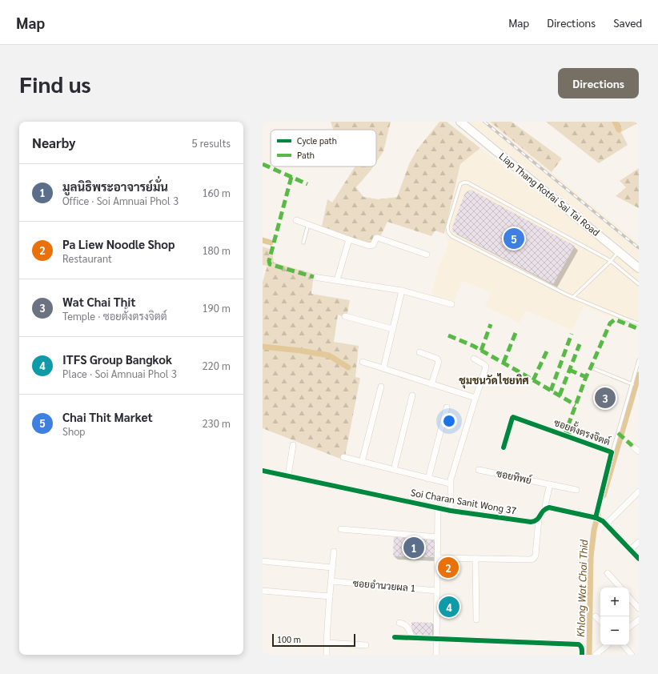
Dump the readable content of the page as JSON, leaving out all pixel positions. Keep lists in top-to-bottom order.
{
  "streets": {
    "main road": ["Liap Thang Rotfai Sai Tai Road"],
    "street": [
      "ซอยตั้งตรงจิตต์",
      "ซอยทิพย์",
      "Soi Charan Sanit Wong 37",
      "ซอยอำนวยผล 1"
    ]
  },
  "districts": ["ชุมชนวัดไชยทิศ"],
  "water": ["Khlong Wat Chai Thid"],
  "legend": ["Cycle path", "Path"],
  "scale_bar": "100 m",
  "page": {
    "header": "Map",
    "nav": ["Map", "Directions", "Saved"],
    "buttons": "Directions",
    "title": "Find us",
    "heading": ["Nearby", "5 results"],
    "list": [
      {
        "mark": "1",
        "name": "มูลนิธิพระอาจารย์มั่น",
        "note": "Office · Soi Amnuai Phol 3",
        "value": "160 m"
      },
      {
        "mark": "2",
        "name": "Pa Liew Noodle Shop",
        "note": "Restaurant",
        "value": "180 m"
      },
      {
        "mark": "3",
        "name": "Wat Chai Thit",
        "note": "Temple · ซอยตั้งตรงจิตต์",
        "value": "190 m"
      },
      {
        "mark": "4",
        "name": "ITFS Group Bangkok",
        "note": "Place · Soi Amnuai Phol 3",
        "value": "220 m"
      },
      {
        "mark": "5",
        "name": "Chai Thit Market",
        "note": "Shop",
        "value": "230 m"
      }
    ],
    "pins": [
      "5",
      "3",
      "1",
      "2",
      "4"
    ],
    "map_buttons": ["+", "−"],
    "scale": "100 m"
  }
}
